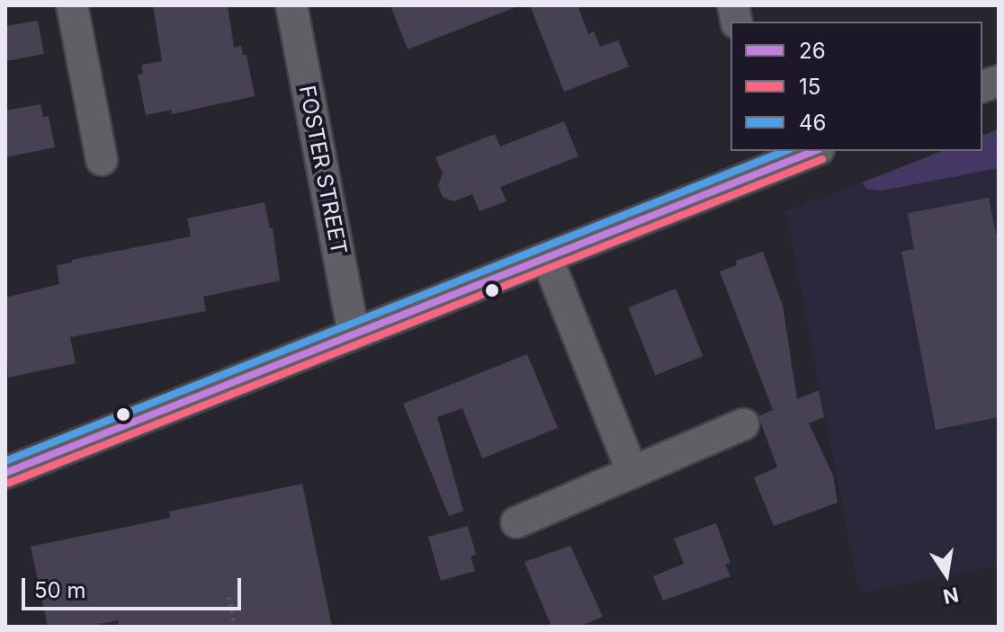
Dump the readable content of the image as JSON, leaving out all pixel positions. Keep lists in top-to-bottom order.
{
  "streets": {
    "street": ["FOSTER STREET"]
  },
  "lines": ["transit line 26", "transit line 46", "transit line 15"],
  "legend": ["26", "15", "46"],
  "scale_bar": "50 m",
  "north": "bottom"
}
